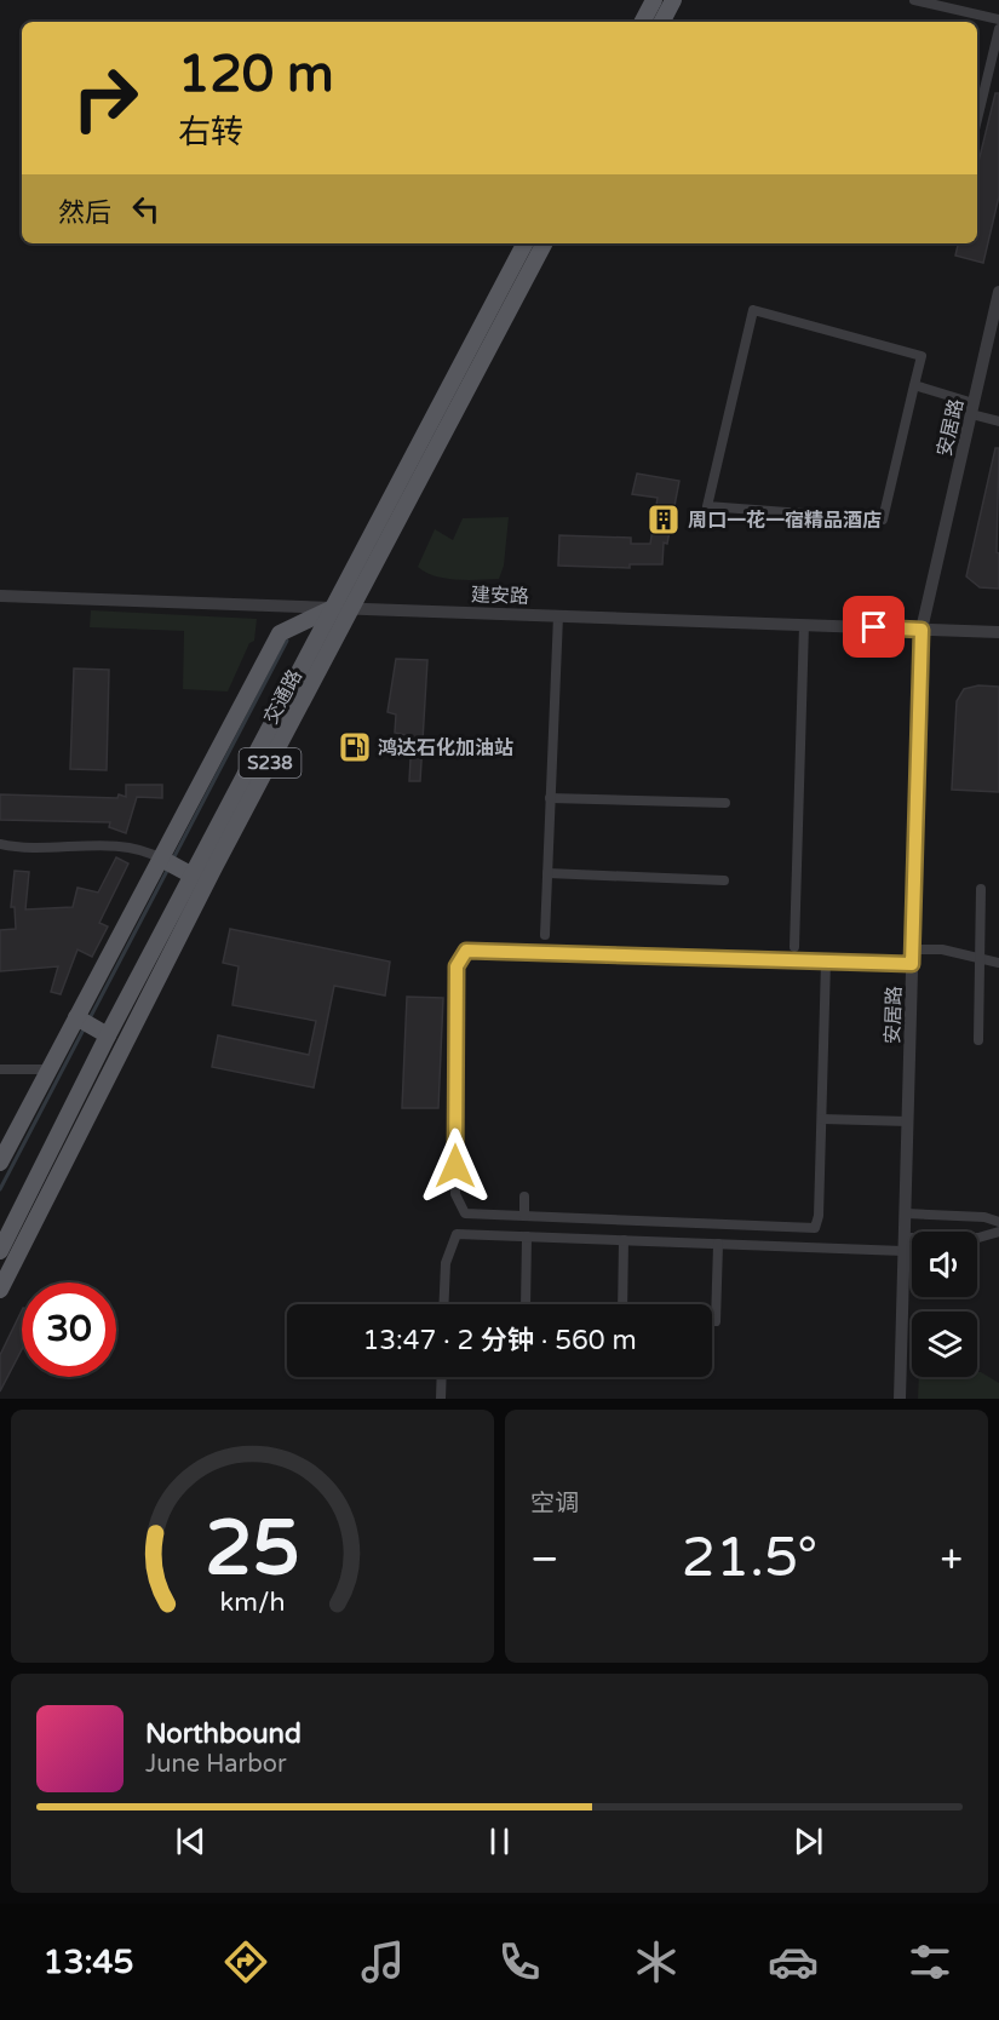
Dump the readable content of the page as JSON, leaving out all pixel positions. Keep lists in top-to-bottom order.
{
  "streets": {
    "main road": ["交通路", "S238"],
    "street": ["安居路", "建安路"]
  },
  "crossings": [
    ["安居路", "建安路"],
    ["建安路", "交通路"]
  ],
  "places": {
    "building": ["周口一花一宿精品酒店"],
    "fuel station": ["鸿达石化加油站"]
  },
  "page": {
    "turn": ["120 m", "右转"],
    "then": "然后",
    "limit": "30",
    "trip": "13:47 · 2 分钟 · 560 m",
    "tile": "空调",
    "heat": ["−", "21.5°", "+"],
    "song": ["Northbound", "June Harbor"],
    "tabs": "13:45",
    "gauge": ["25", "km/h"]
  }
}
